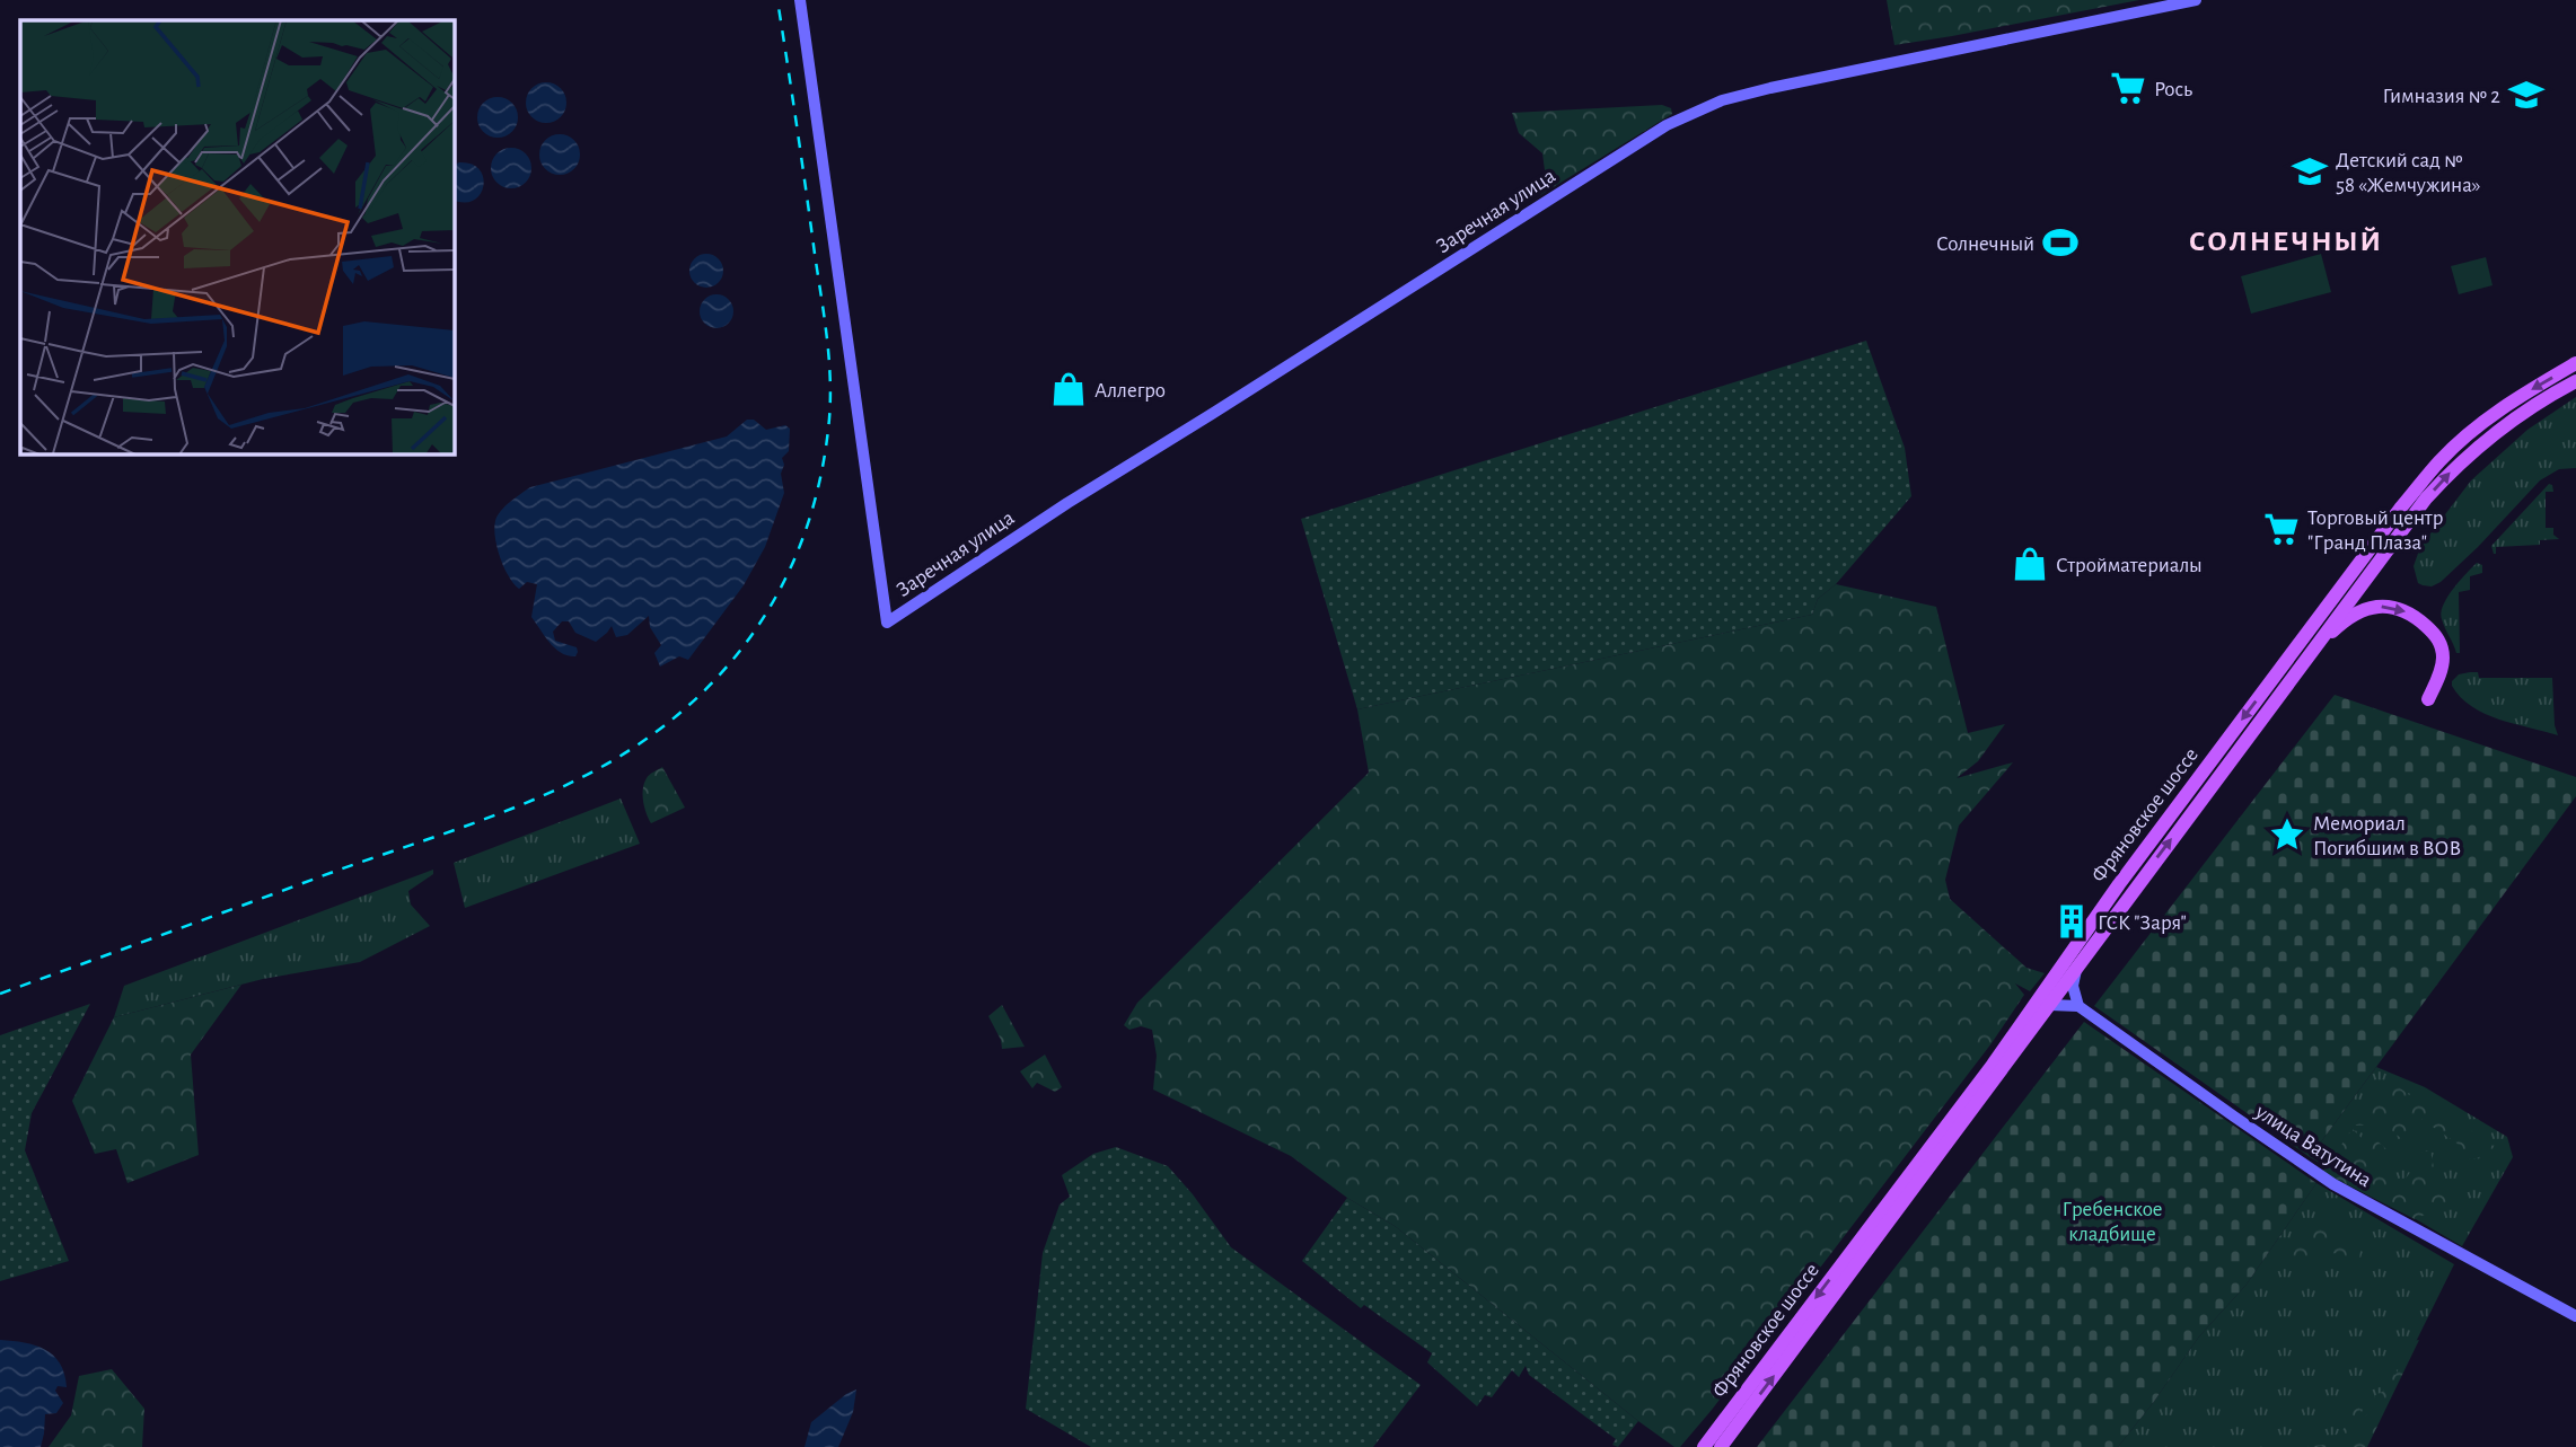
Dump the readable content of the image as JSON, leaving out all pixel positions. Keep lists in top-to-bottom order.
{
  "streets": {
    "main road": ["Фряновское шоссе"],
    "street": ["Заречная улица", "улица Ватутина"]
  },
  "districts": ["СОЛНЕЧНЫЙ"],
  "parks": ["Гребенское кладбище"],
  "places": {
    "supermarket": ["Рось", "Торговый центр \"Гранд Плаза\""],
    "school or university": ["Гимназия № 2", "Детский сад № 58 «Жемчужина»"],
    "sports": ["Солнечный"],
    "shop": ["Аллегро", "Стройматериалы"],
    "place": ["Мемориал Погибшим в ВОВ"],
    "building": ["ГСК \"Заря\""]
  }
}
